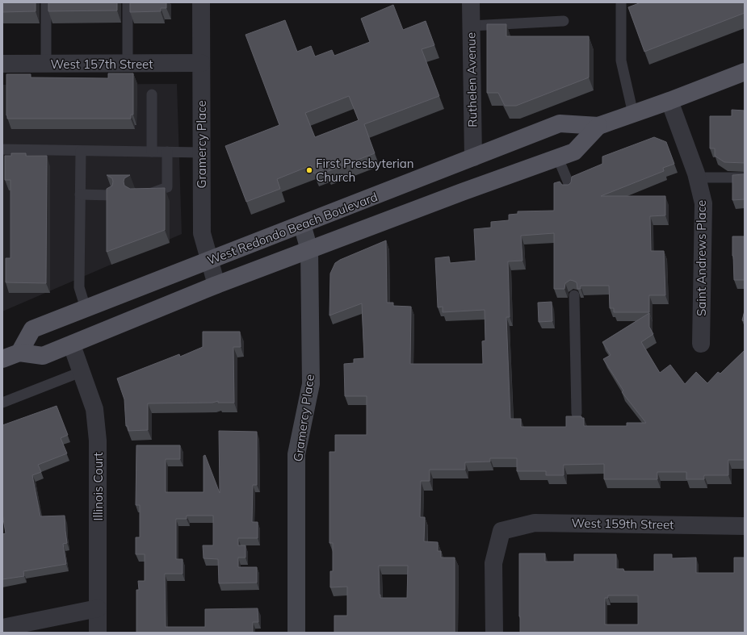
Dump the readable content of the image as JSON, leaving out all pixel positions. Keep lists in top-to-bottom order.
{
  "streets": {
    "main road": ["West Redondo Beach Boulevard"],
    "street": [
      "West 157th Street",
      "Ruthelen Avenue",
      "Gramercy Place",
      "Saint Andrews Place",
      "Illinois Court",
      "West 159th Street"
    ]
  },
  "crossings": [
    ["West 157th Street", "Gramercy Place"],
    ["Ruthelen Avenue", "West Redondo Beach Boulevard"],
    ["Gramercy Place", "West Redondo Beach Boulevard"],
    ["West Redondo Beach Boulevard", "Saint Andrews Place"],
    ["West Redondo Beach Boulevard", "Illinois Court"]
  ],
  "places": ["First Presbyterian Church"]
}
